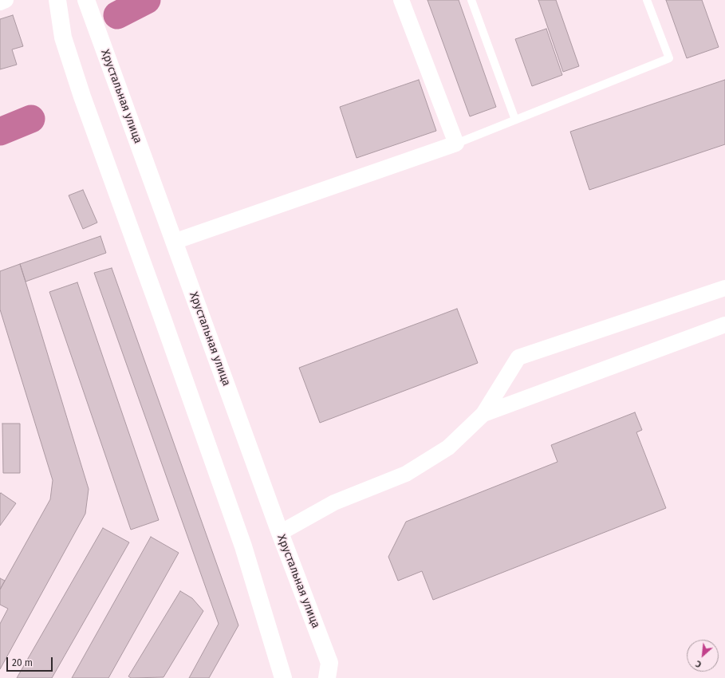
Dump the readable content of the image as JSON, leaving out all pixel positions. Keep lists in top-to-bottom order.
{
  "streets": {
    "street": ["Хрустальная улица"]
  },
  "scale_bar": "20 m",
  "north": "bottom left"
}
